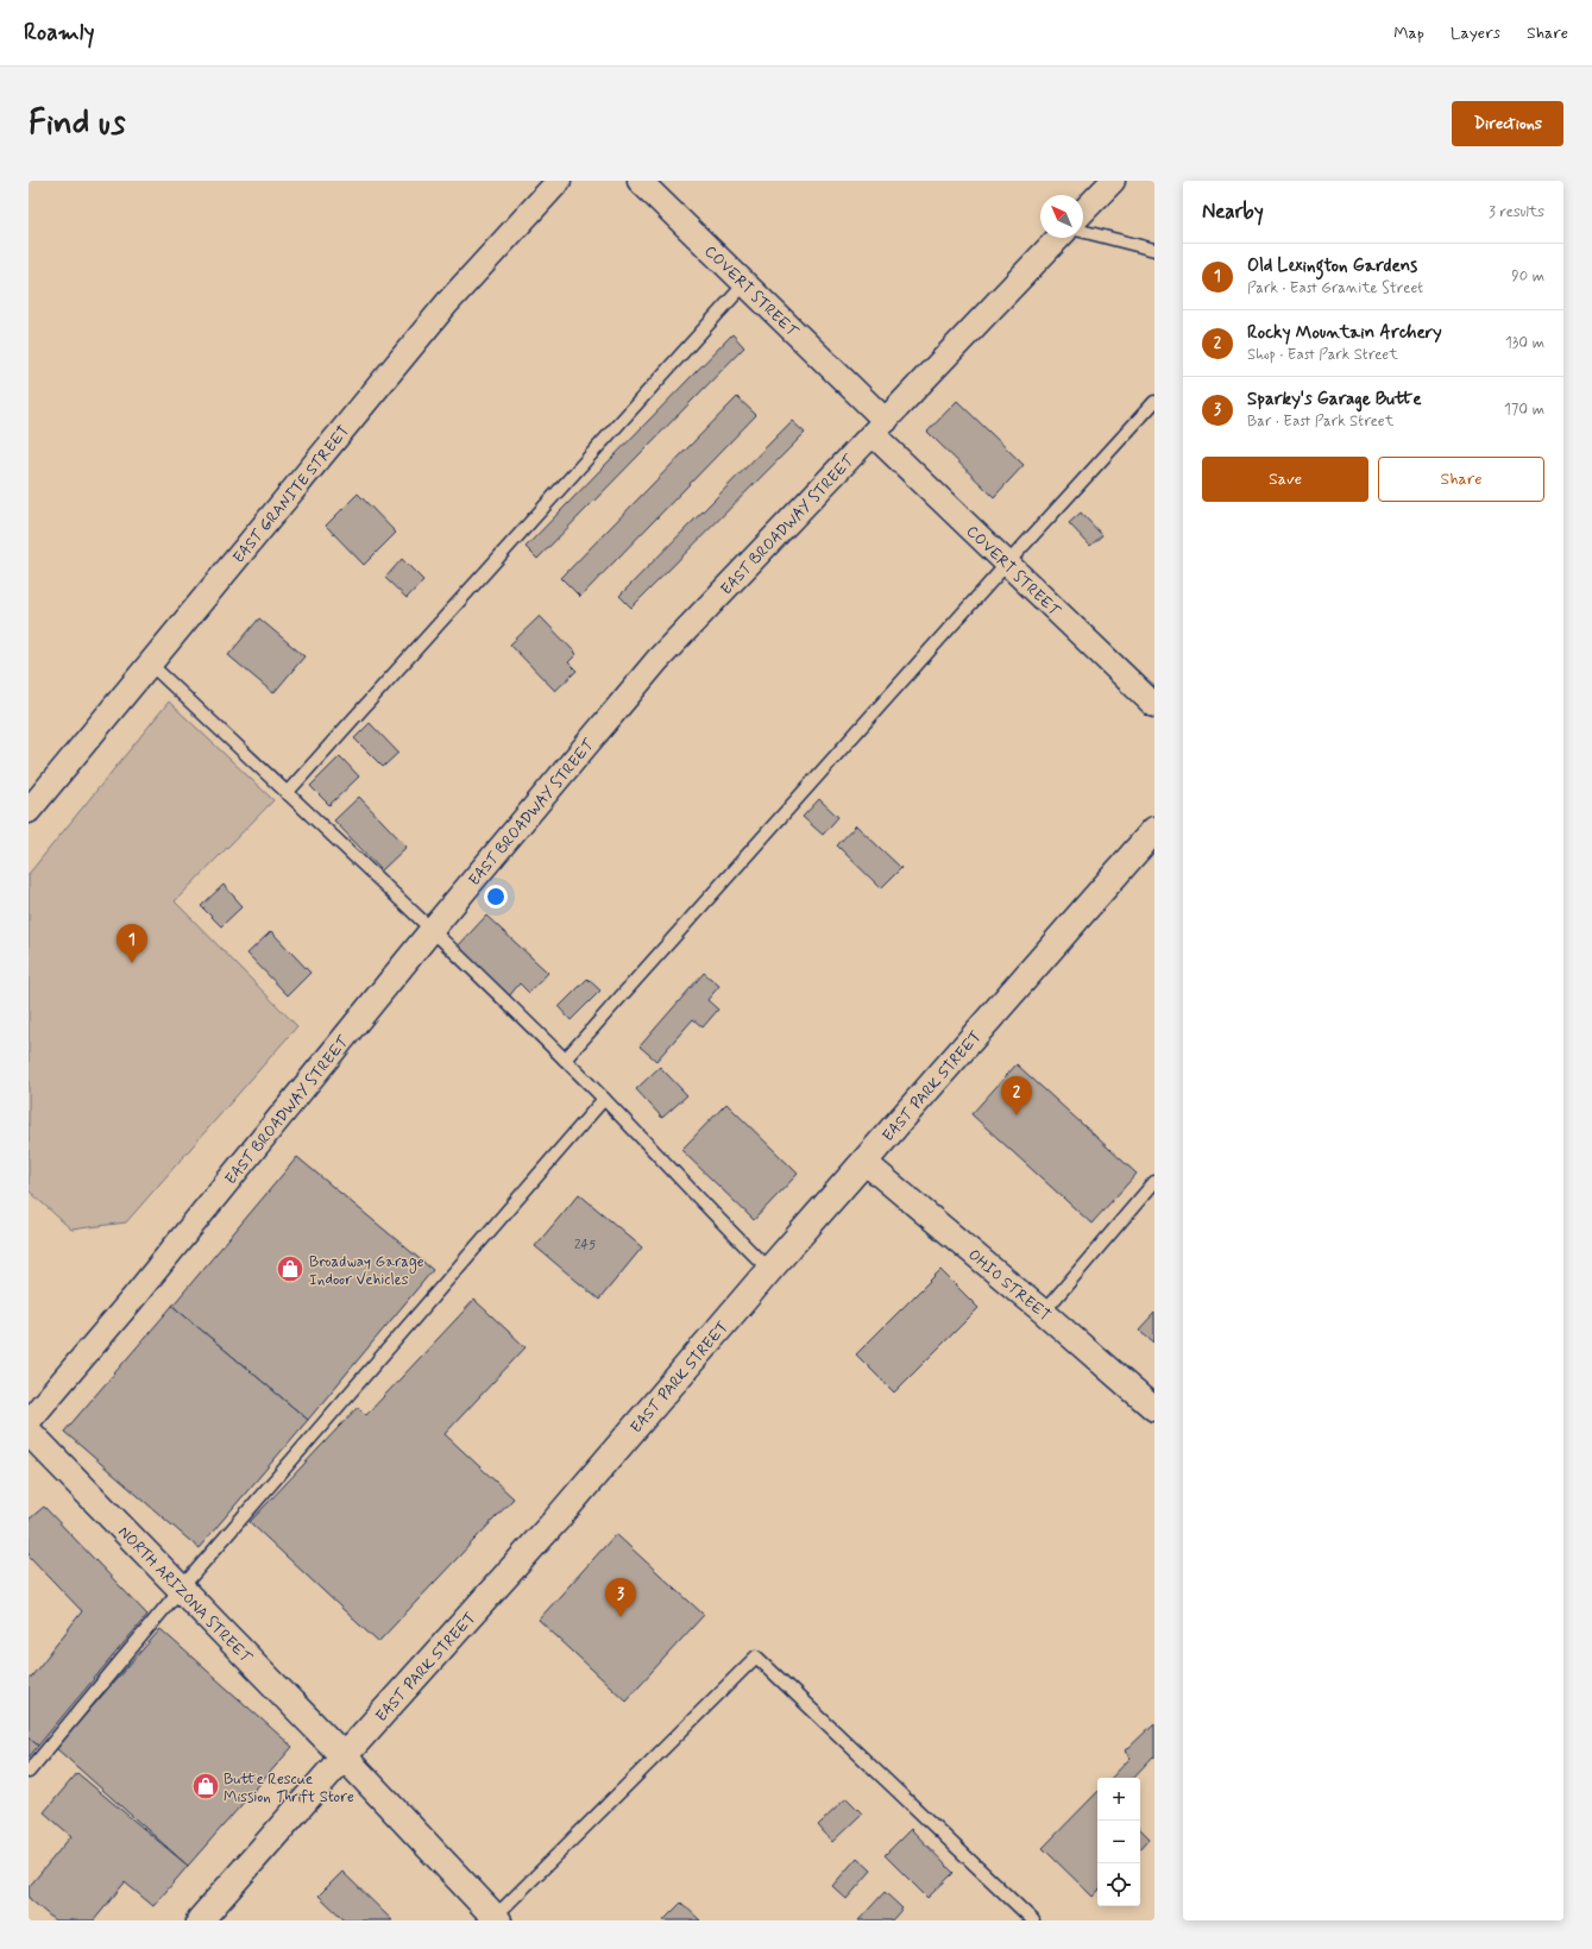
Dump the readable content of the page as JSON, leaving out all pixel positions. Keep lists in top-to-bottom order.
{
  "streets": {
    "main road": ["EAST PARK STREET", "NORTH ARIZONA STREET"],
    "street": [
      "COVERT STREET",
      "EAST GRANITE STREET",
      "EAST BROADWAY STREET",
      "OHIO STREET"
    ]
  },
  "crossings": [
    ["COVERT STREET", "EAST BROADWAY STREET"],
    ["EAST PARK STREET", "OHIO STREET"],
    ["EAST PARK STREET", "NORTH ARIZONA STREET"]
  ],
  "places": {
    "shop": ["Broadway Garage Indoor Vehicles", "Butte Rescue Mission Thrift Store"]
  },
  "house_numbers": ["245"],
  "north": "top left",
  "page": {
    "header": "Roamly",
    "nav": ["Map", "Layers", "Share"],
    "buttons": [
      "Directions",
      ["Save", "Share"]
    ],
    "title": "Find us",
    "heading": ["Nearby", "3 results"],
    "list": [
      {
        "mark": "1",
        "name": "Old Lexington Gardens",
        "note": "Park · East Granite Street",
        "value": "90 m"
      },
      {
        "mark": "2",
        "name": "Rocky Mountain Archery",
        "note": "Shop · East Park Street",
        "value": "130 m"
      },
      {
        "mark": "3",
        "name": "Sparky's Garage Butte",
        "note": "Bar · East Park Street",
        "value": "170 m"
      }
    ],
    "pins": ["1", "2", "3"],
    "map_buttons": ["+", "−"]
  }
}
